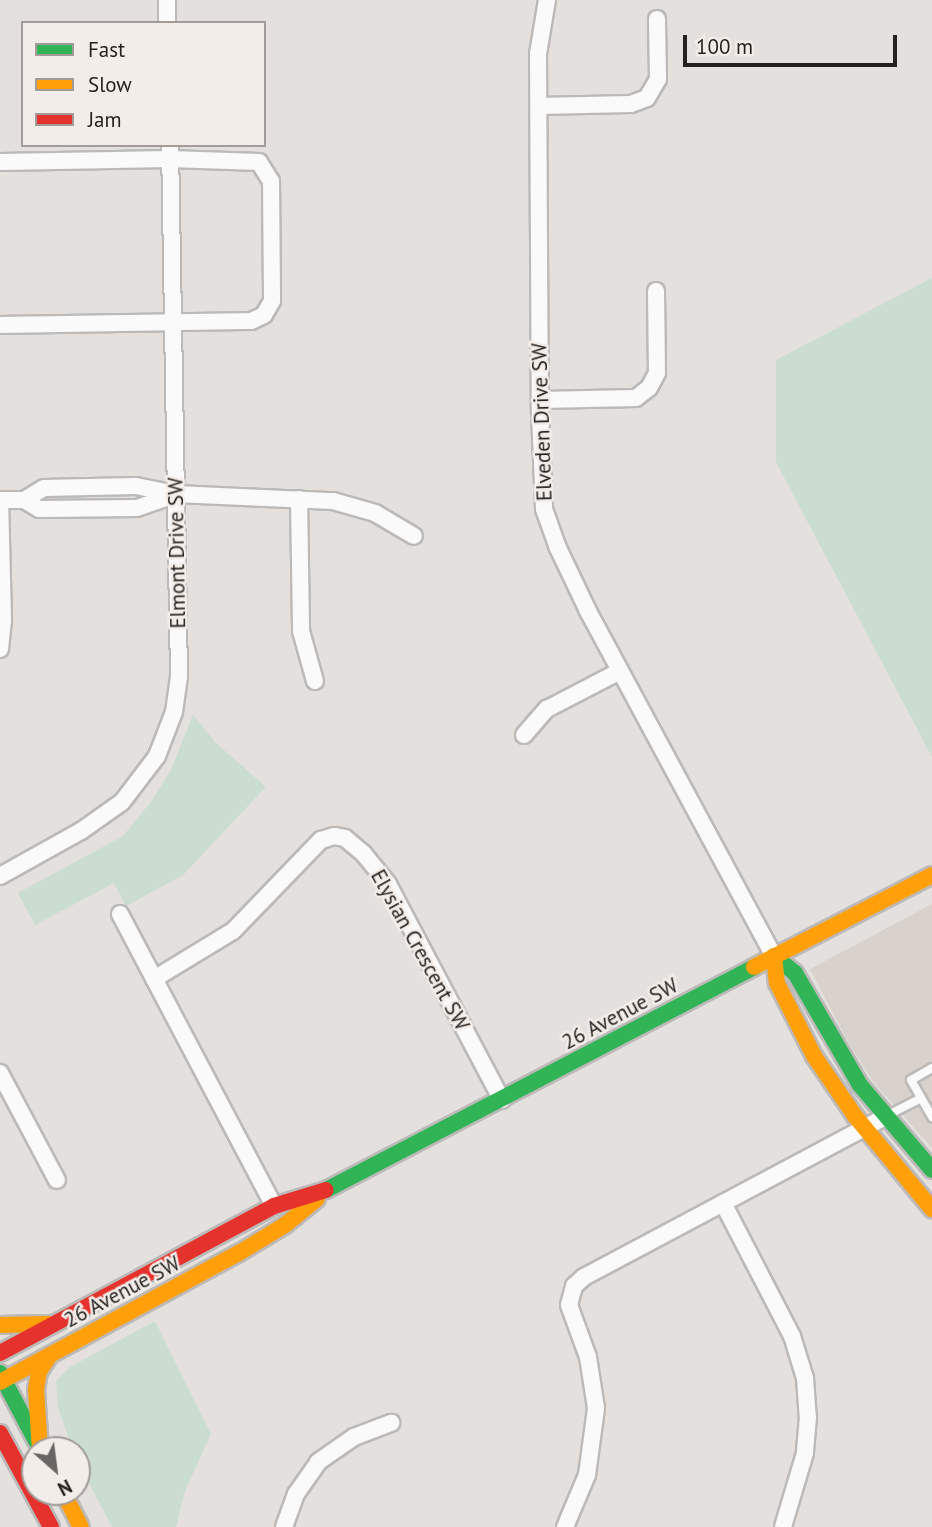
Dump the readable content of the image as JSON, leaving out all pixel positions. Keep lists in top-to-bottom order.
{
  "streets": {
    "street": [
      "Elveden Drive SW",
      "Elmont Drive SW",
      "Elysian Crescent SW",
      "26 Avenue SW"
    ]
  },
  "crossings": [
    ["Elveden Drive SW", "26 Avenue SW"],
    ["Elysian Crescent SW", "26 Avenue SW"]
  ],
  "legend": ["Fast", "Slow", "Jam"],
  "scale_bar": "100 m",
  "north": "bottom right"
}
